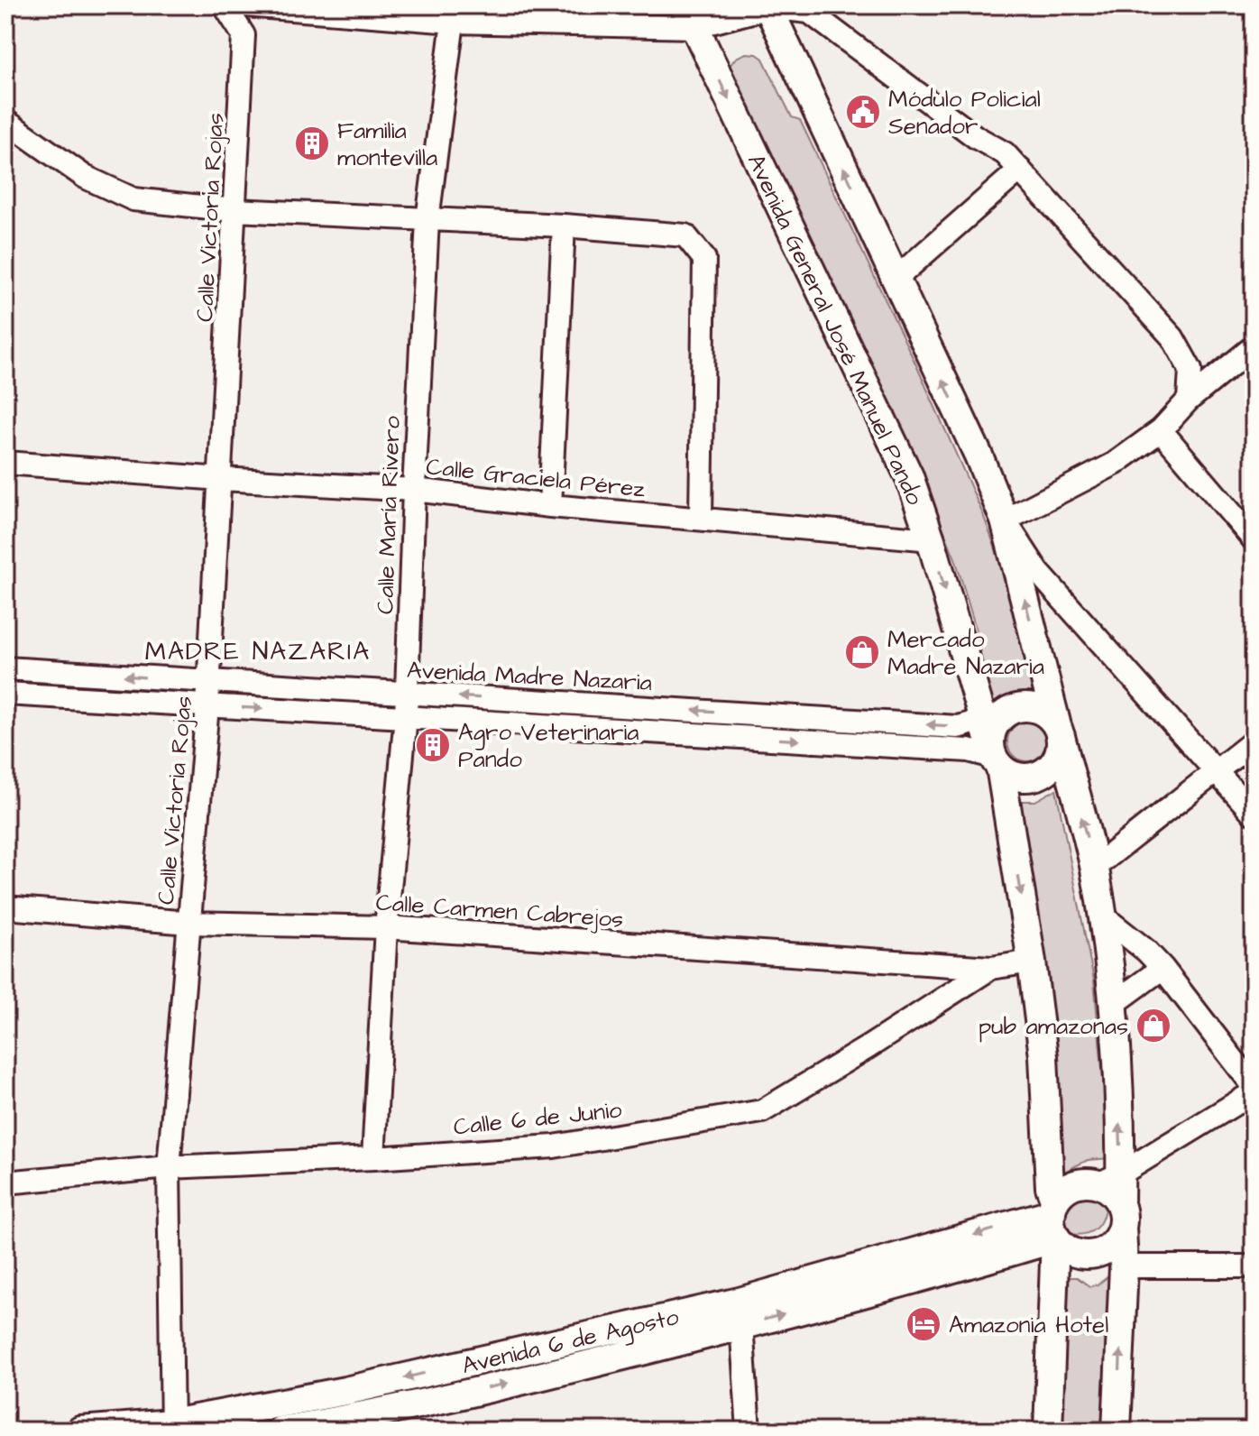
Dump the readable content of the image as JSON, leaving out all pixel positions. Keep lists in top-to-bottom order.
{
  "streets": {
    "main road": ["Avenida General José Manuel Pando", "Avenida 6 de Agosto"],
    "street": [
      "Calle Victoria Rojas",
      "Calle Graciela Pérez",
      "Calle María Rivero",
      "Avenida Madre Nazaria",
      "Calle Carmen Cabrejos",
      "Calle 6 de Junio"
    ]
  },
  "crossings": [
    ["Calle Victoria Rojas", "Calle Graciela Pérez"],
    ["Calle Victoria Rojas", "Avenida Madre Nazaria"],
    ["Calle Victoria Rojas", "Calle Carmen Cabrejos"],
    ["Calle Victoria Rojas", "Calle 6 de Junio"],
    ["Calle Victoria Rojas", "Avenida 6 de Agosto"],
    ["Avenida General José Manuel Pando", "Calle Graciela Pérez"],
    ["Avenida General José Manuel Pando", "Avenida Madre Nazaria"],
    ["Avenida General José Manuel Pando", "Calle 6 de Junio"],
    ["Avenida General José Manuel Pando", "Avenida 6 de Agosto"],
    ["Calle Graciela Pérez", "Calle María Rivero"],
    ["Calle María Rivero", "Avenida Madre Nazaria"],
    ["Calle María Rivero", "Calle Carmen Cabrejos"],
    ["Calle María Rivero", "Calle 6 de Junio"],
    ["Calle Carmen Cabrejos", "Calle 6 de Junio"]
  ],
  "districts": ["MADRE NAZARIA"],
  "places": {
    "public building": ["Módulo Policial Senador"],
    "building": ["Familia montevilla", "Agro Veterinaria Pando"],
    "shop": ["Mercado Madre Nazaria", "pub amazonas"],
    "hotel": ["Amazonia Hotel"]
  }
}
